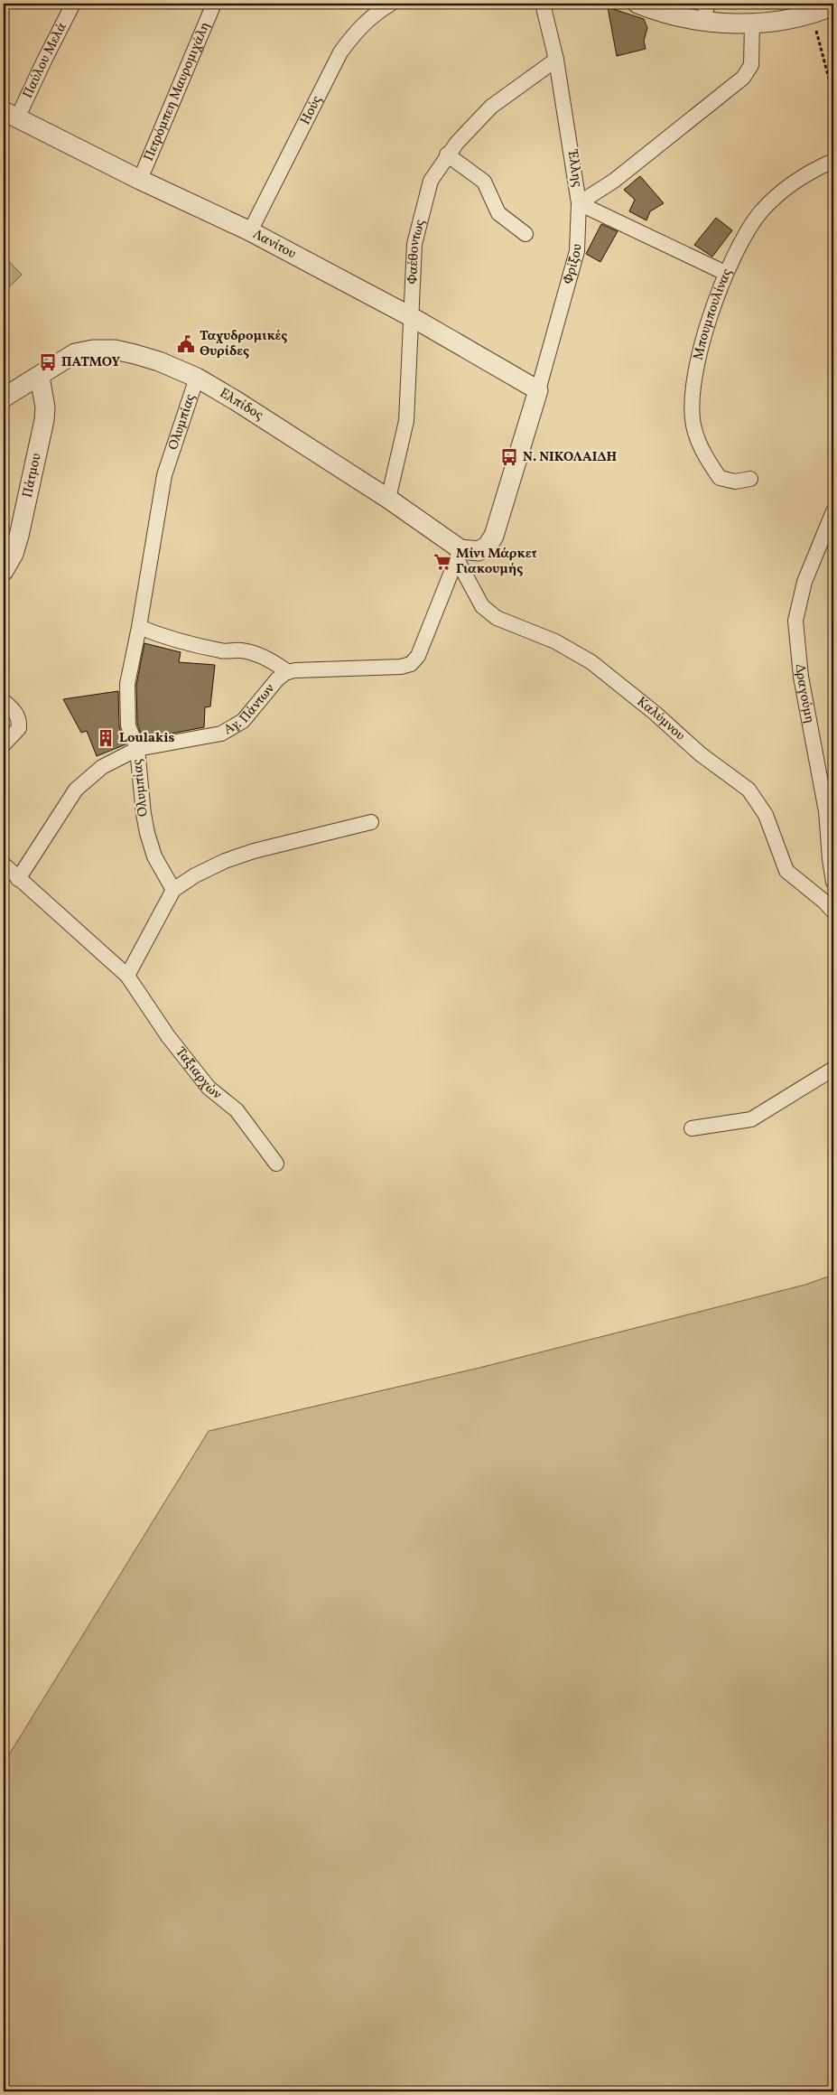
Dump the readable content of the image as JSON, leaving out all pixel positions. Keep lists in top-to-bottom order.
{
  "streets": {
    "street": [
      "Παύλου Μελά",
      "Πετρόμπεη Μαυρομιχάλη",
      "Ηούς",
      "Έλλης",
      "Λανίτου",
      "Φαέθοντως",
      "Φρίξου",
      "Μπουμπουλίνας",
      "Ελπίδος",
      "Ολυμπίας",
      "Πάτμου",
      "Δραγούμη",
      "Αγ. Πάντων",
      "Καλύμνου",
      "Ταξιαρχών"
    ]
  },
  "crossings": [
    ["Παύλου Μελά", "Λανίτου"],
    ["Πετρόμπεη Μαυρομιχάλη", "Λανίτου"],
    ["Ηούς", "Λανίτου"],
    ["Έλλης", "Φαέθοντως"],
    ["Έλλης", "Φρίξου"],
    ["Έλλης", "Μπουμπουλίνας"],
    ["Λανίτου", "Φαέθοντως"],
    ["Λανίτου", "Φρίξου"],
    ["Φαέθοντως", "Ελπίδος"],
    ["Φρίξου", "Ελπίδος"],
    ["Φρίξου", "Καλύμνου"],
    ["Ελπίδος", "Ολυμπίας"],
    ["Ελπίδος", "Πάτμου"],
    ["Ελπίδος", "Καλύμνου"],
    ["Ολυμπίας", "Αγ. Πάντων"],
    ["Αγ. Πάντων", "Ταξιαρχών"]
  ],
  "places": {
    "public building": ["Ταχυδρομικές Θυρίδες"],
    "bus stop": ["ΠΑΤΜΟΥ", "Ν. ΝΙΚΟΛΑΙΔΗ"],
    "supermarket": ["Μίνι Μάρκετ Γιακουμής"],
    "building": ["Loulakis"]
  }
}
